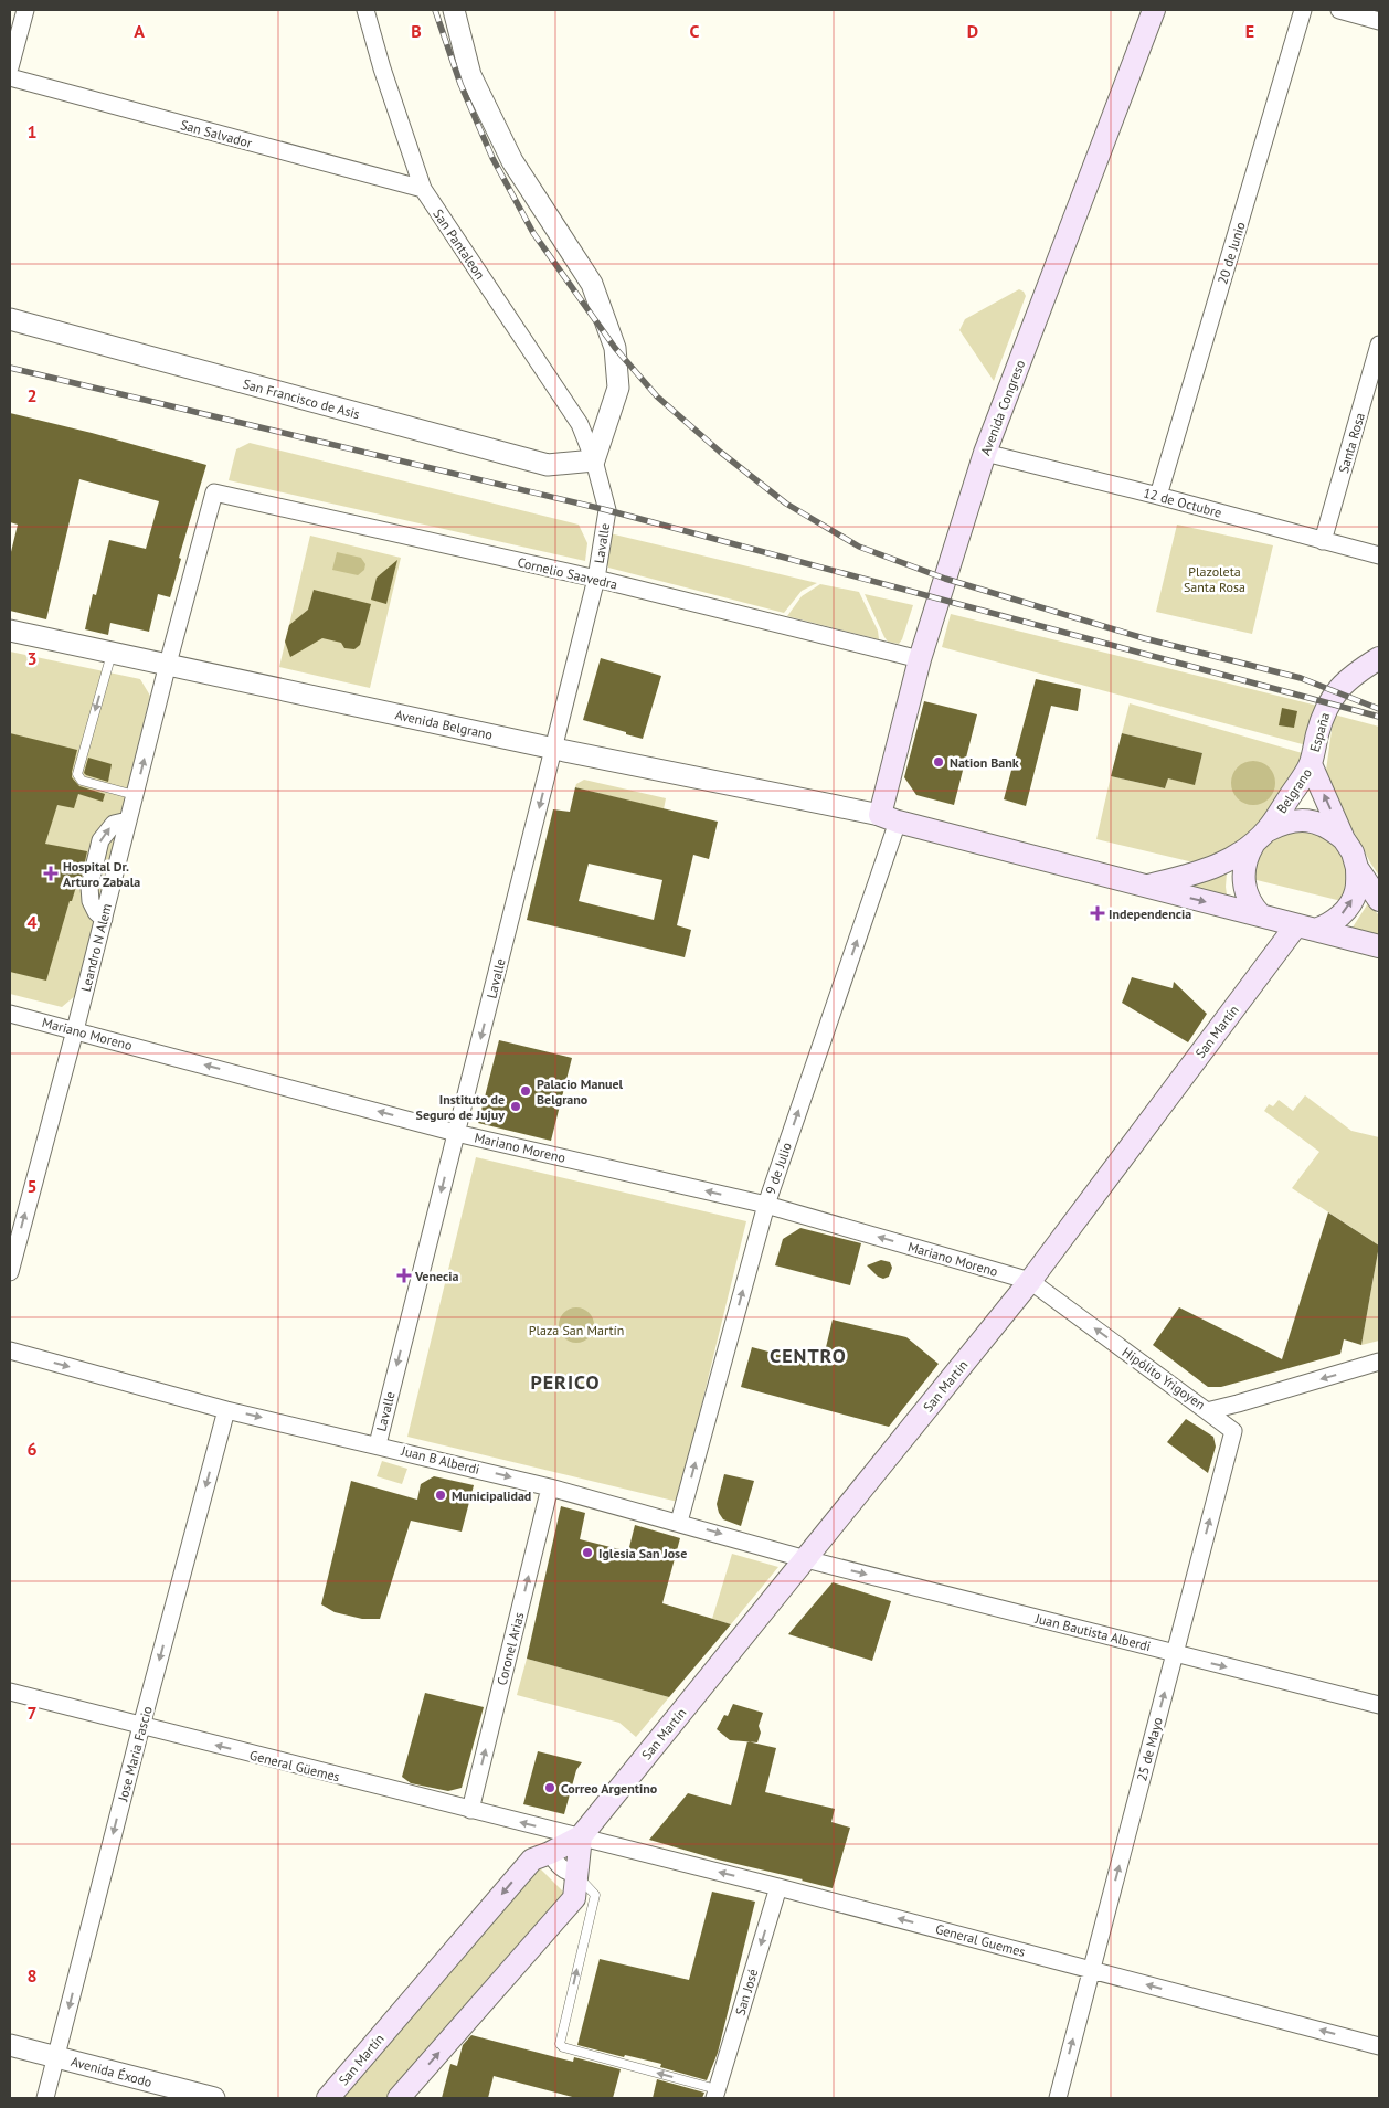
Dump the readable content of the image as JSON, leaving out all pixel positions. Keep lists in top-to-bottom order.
{
  "streets": {
    "main road": [
      "Avenida Congreso",
      "España",
      "Belgrano",
      "San Martín"
    ],
    "street": [
      "San Salvador",
      "San Pantaleon",
      "20 de Junio",
      "San Francisco de Asis",
      "Santa Rosa",
      "12 de Octubre",
      "Lavalle",
      "Cornelio Saavedra",
      "Avenida Belgrano",
      "Leandro N Alem",
      "Mariano Moreno",
      "9 de Julio",
      "Hipólito Yrigoyen",
      "Juan B Alberdi",
      "Juan Bautista Alberdi",
      "Coronel Arias",
      "25 de Mayo",
      "Jose Maria Fascio",
      "General Güemes",
      "General Guemes",
      "San José",
      "Avenida Éxodo"
    ]
  },
  "crossings": [
    ["San Salvador", "San Pantaleon"],
    ["San Pantaleon", "San Francisco de Asis"],
    ["San Pantaleon", "Lavalle"],
    ["20 de Junio", "12 de Octubre"],
    ["Avenida Congreso", "12 de Octubre"],
    ["Avenida Congreso", "Cornelio Saavedra"],
    ["Avenida Congreso", "Avenida Belgrano"],
    ["Avenida Congreso", "Belgrano"],
    ["Avenida Congreso", "9 de Julio"],
    ["Santa Rosa", "12 de Octubre"],
    ["Lavalle", "Cornelio Saavedra"],
    ["Lavalle", "Avenida Belgrano"],
    ["Lavalle", "Mariano Moreno"],
    ["Lavalle", "Juan B Alberdi"],
    ["Cornelio Saavedra", "Leandro N Alem"],
    ["Avenida Belgrano", "Belgrano"],
    ["Avenida Belgrano", "Leandro N Alem"],
    ["Avenida Belgrano", "9 de Julio"],
    ["España", "Belgrano"],
    ["Belgrano", "San Martín"],
    ["Belgrano", "9 de Julio"],
    ["Leandro N Alem", "Mariano Moreno"],
    ["San Martín", "Mariano Moreno"],
    ["San Martín", "Hipólito Yrigoyen"],
    ["San Martín", "Juan B Alberdi"],
    ["San Martín", "Juan Bautista Alberdi"],
    ["San Martín", "General Güemes"],
    ["San Martín", "General Guemes"],
    ["Mariano Moreno", "9 de Julio"],
    ["Mariano Moreno", "Hipólito Yrigoyen"],
    ["9 de Julio", "Juan B Alberdi"],
    ["Hipólito Yrigoyen", "25 de Mayo"],
    ["Juan B Alberdi", "Juan Bautista Alberdi"],
    ["Juan B Alberdi", "Coronel Arias"],
    ["Juan B Alberdi", "Jose Maria Fascio"],
    ["Juan Bautista Alberdi", "25 de Mayo"],
    ["Coronel Arias", "General Güemes"],
    ["25 de Mayo", "General Guemes"],
    ["Jose Maria Fascio", "General Güemes"],
    ["Jose Maria Fascio", "Avenida Éxodo"],
    ["General Güemes", "General Guemes"],
    ["General Guemes", "San José"]
  ],
  "one_way": [
    "Lavalle",
    "Leandro N Alem",
    "Mariano Moreno",
    "9 de Julio",
    "Hipólito Yrigoyen",
    "Juan B Alberdi",
    "Juan Bautista Alberdi",
    "Coronel Arias",
    "25 de Mayo",
    "Jose Maria Fascio",
    "General Güemes",
    "General Guemes",
    "San José"
  ],
  "districts": ["CENTRO", "PERICO"],
  "parks": ["Plazoleta Santa Rosa", "Plaza San Martín"],
  "places": {
    "other": [
      "Nation Bank",
      "Palacio Manuel Belgrano",
      "Instituto de Seguro de Jujuy",
      "Municipalidad",
      "Iglesia San Jose",
      "Correo Argentino"
    ],
    "health": ["Hospital Dr. Arturo Zabala", "Independencia", "Venecia"]
  },
  "grid": {
    "columns": [
      "A",
      "B",
      "C",
      "D",
      "E"
    ],
    "rows": [
      "1",
      "2",
      "3",
      "4",
      "5",
      "6",
      "7",
      "8"
    ]
  }
}
